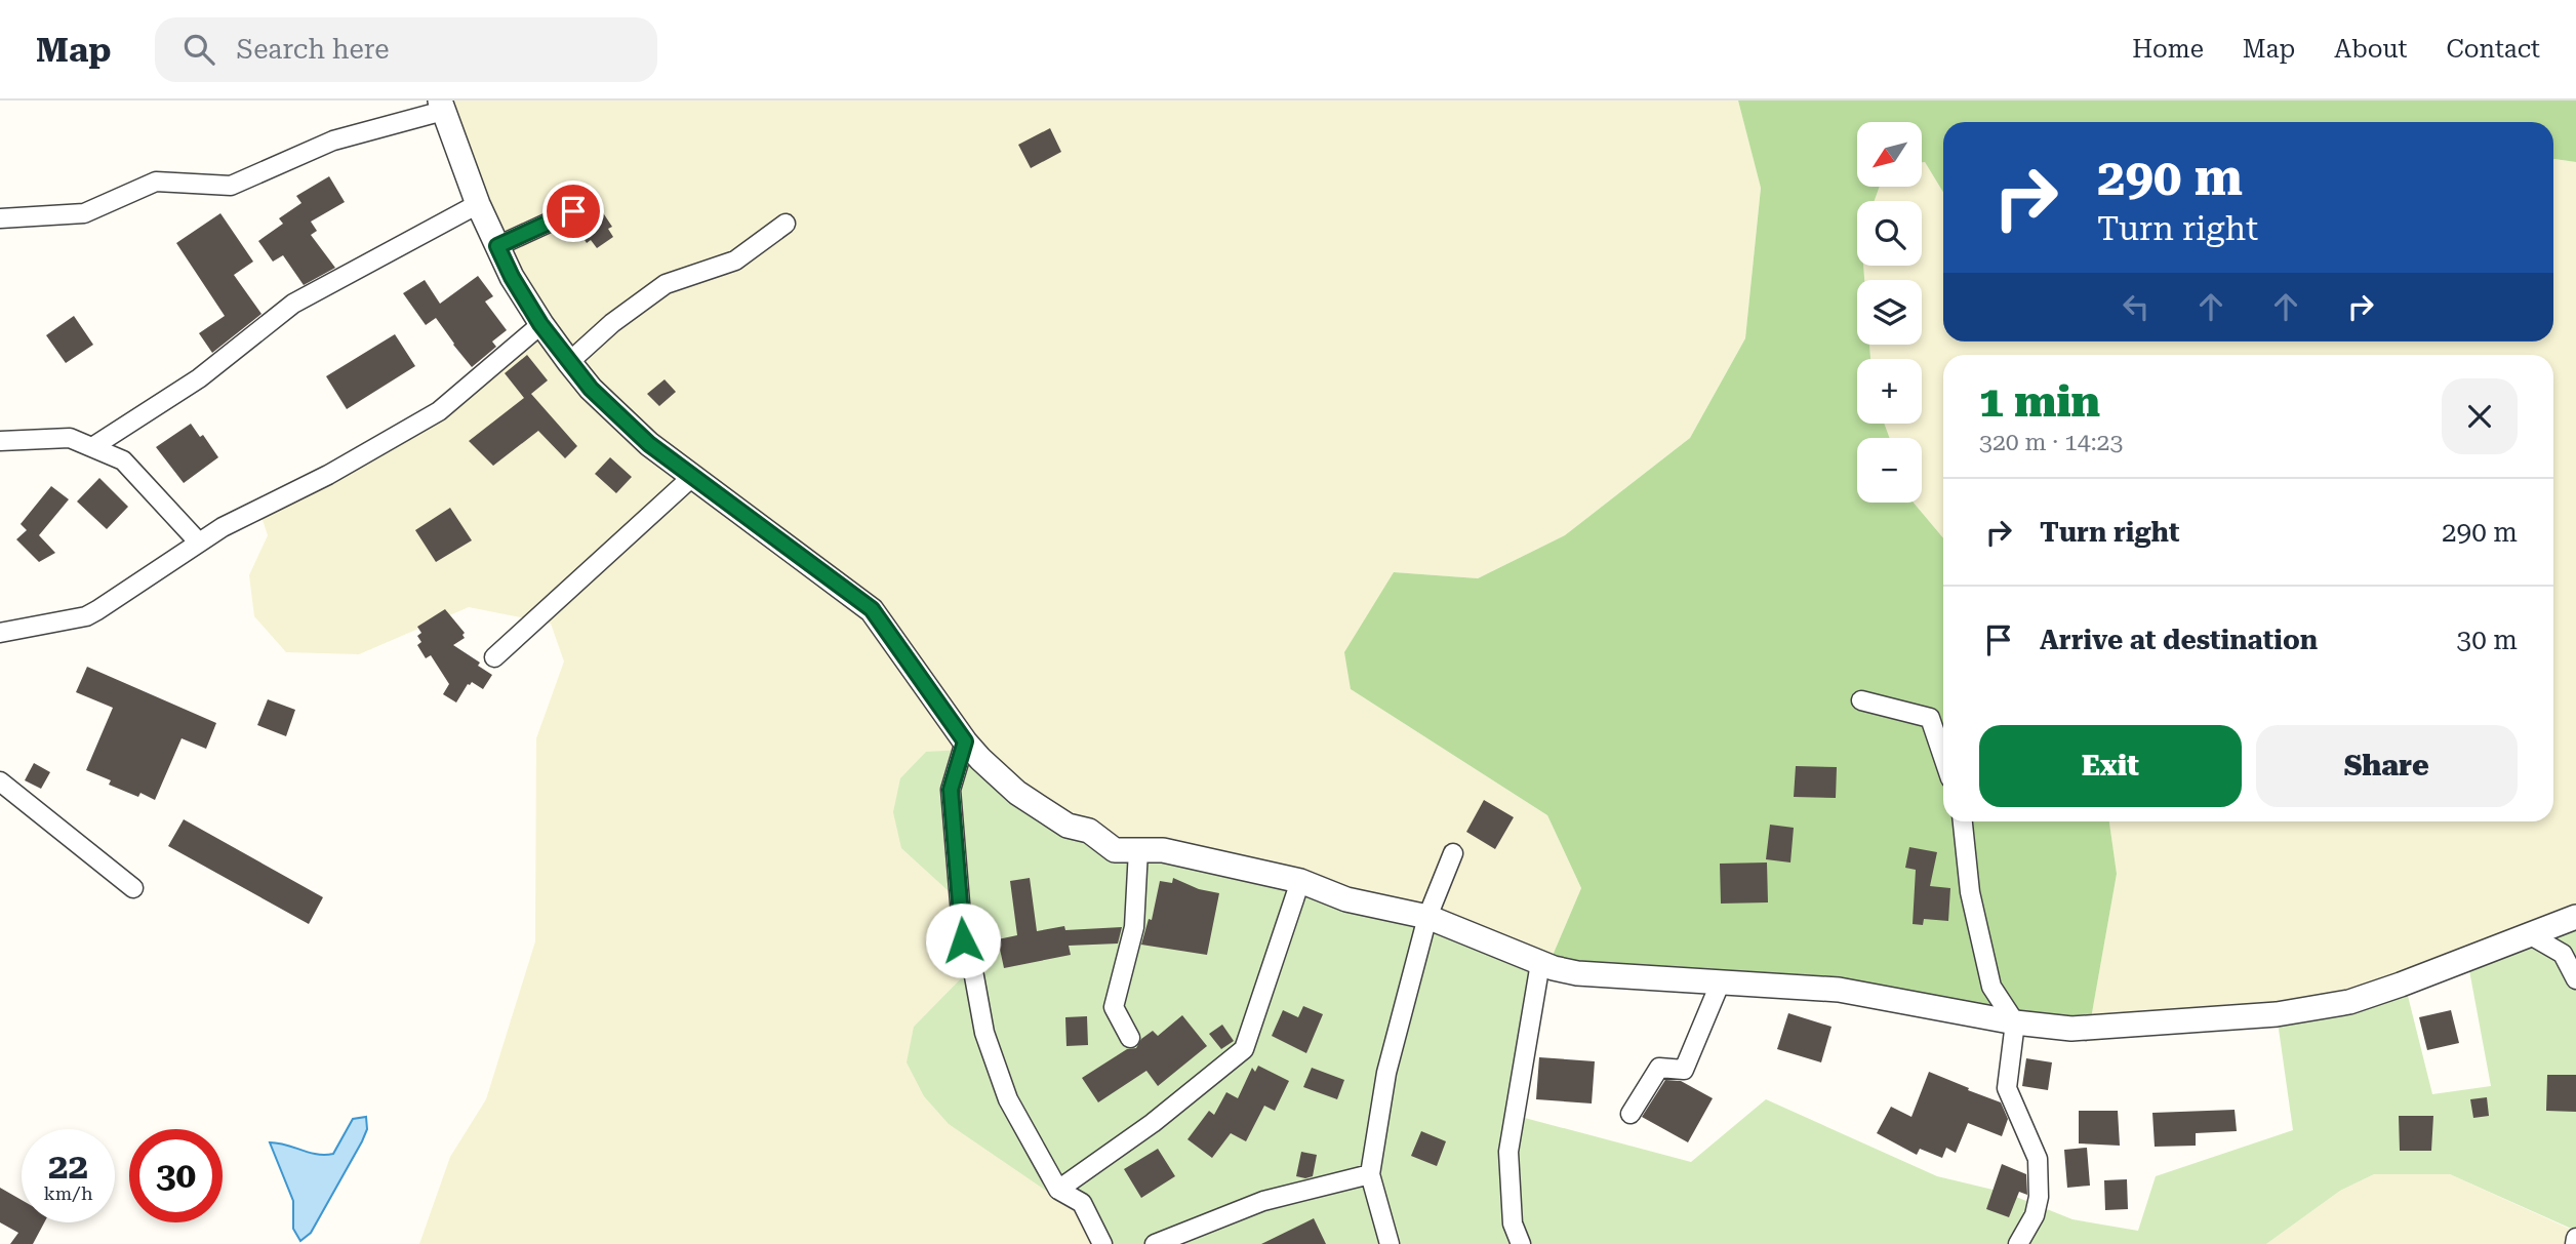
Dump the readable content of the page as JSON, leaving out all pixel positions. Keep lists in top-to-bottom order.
{
  "north": "bottom left",
  "page": {
    "header": "Map",
    "search": "Search here",
    "nav": [
      "Home",
      "Map",
      "About",
      "Contact"
    ],
    "map_buttons": ["+", "−"],
    "turn": ["290 m", "Turn right"],
    "heading": ["1 min", "320 m · 14:23"],
    "list": [
      {
        "name": "Turn right",
        "value": "290 m"
      },
      {
        "name": "Arrive at destination",
        "value": "30 m"
      }
    ],
    "buttons": ["Exit", "Share"],
    "speed": "22 km/h",
    "limit": "30"
  }
}
